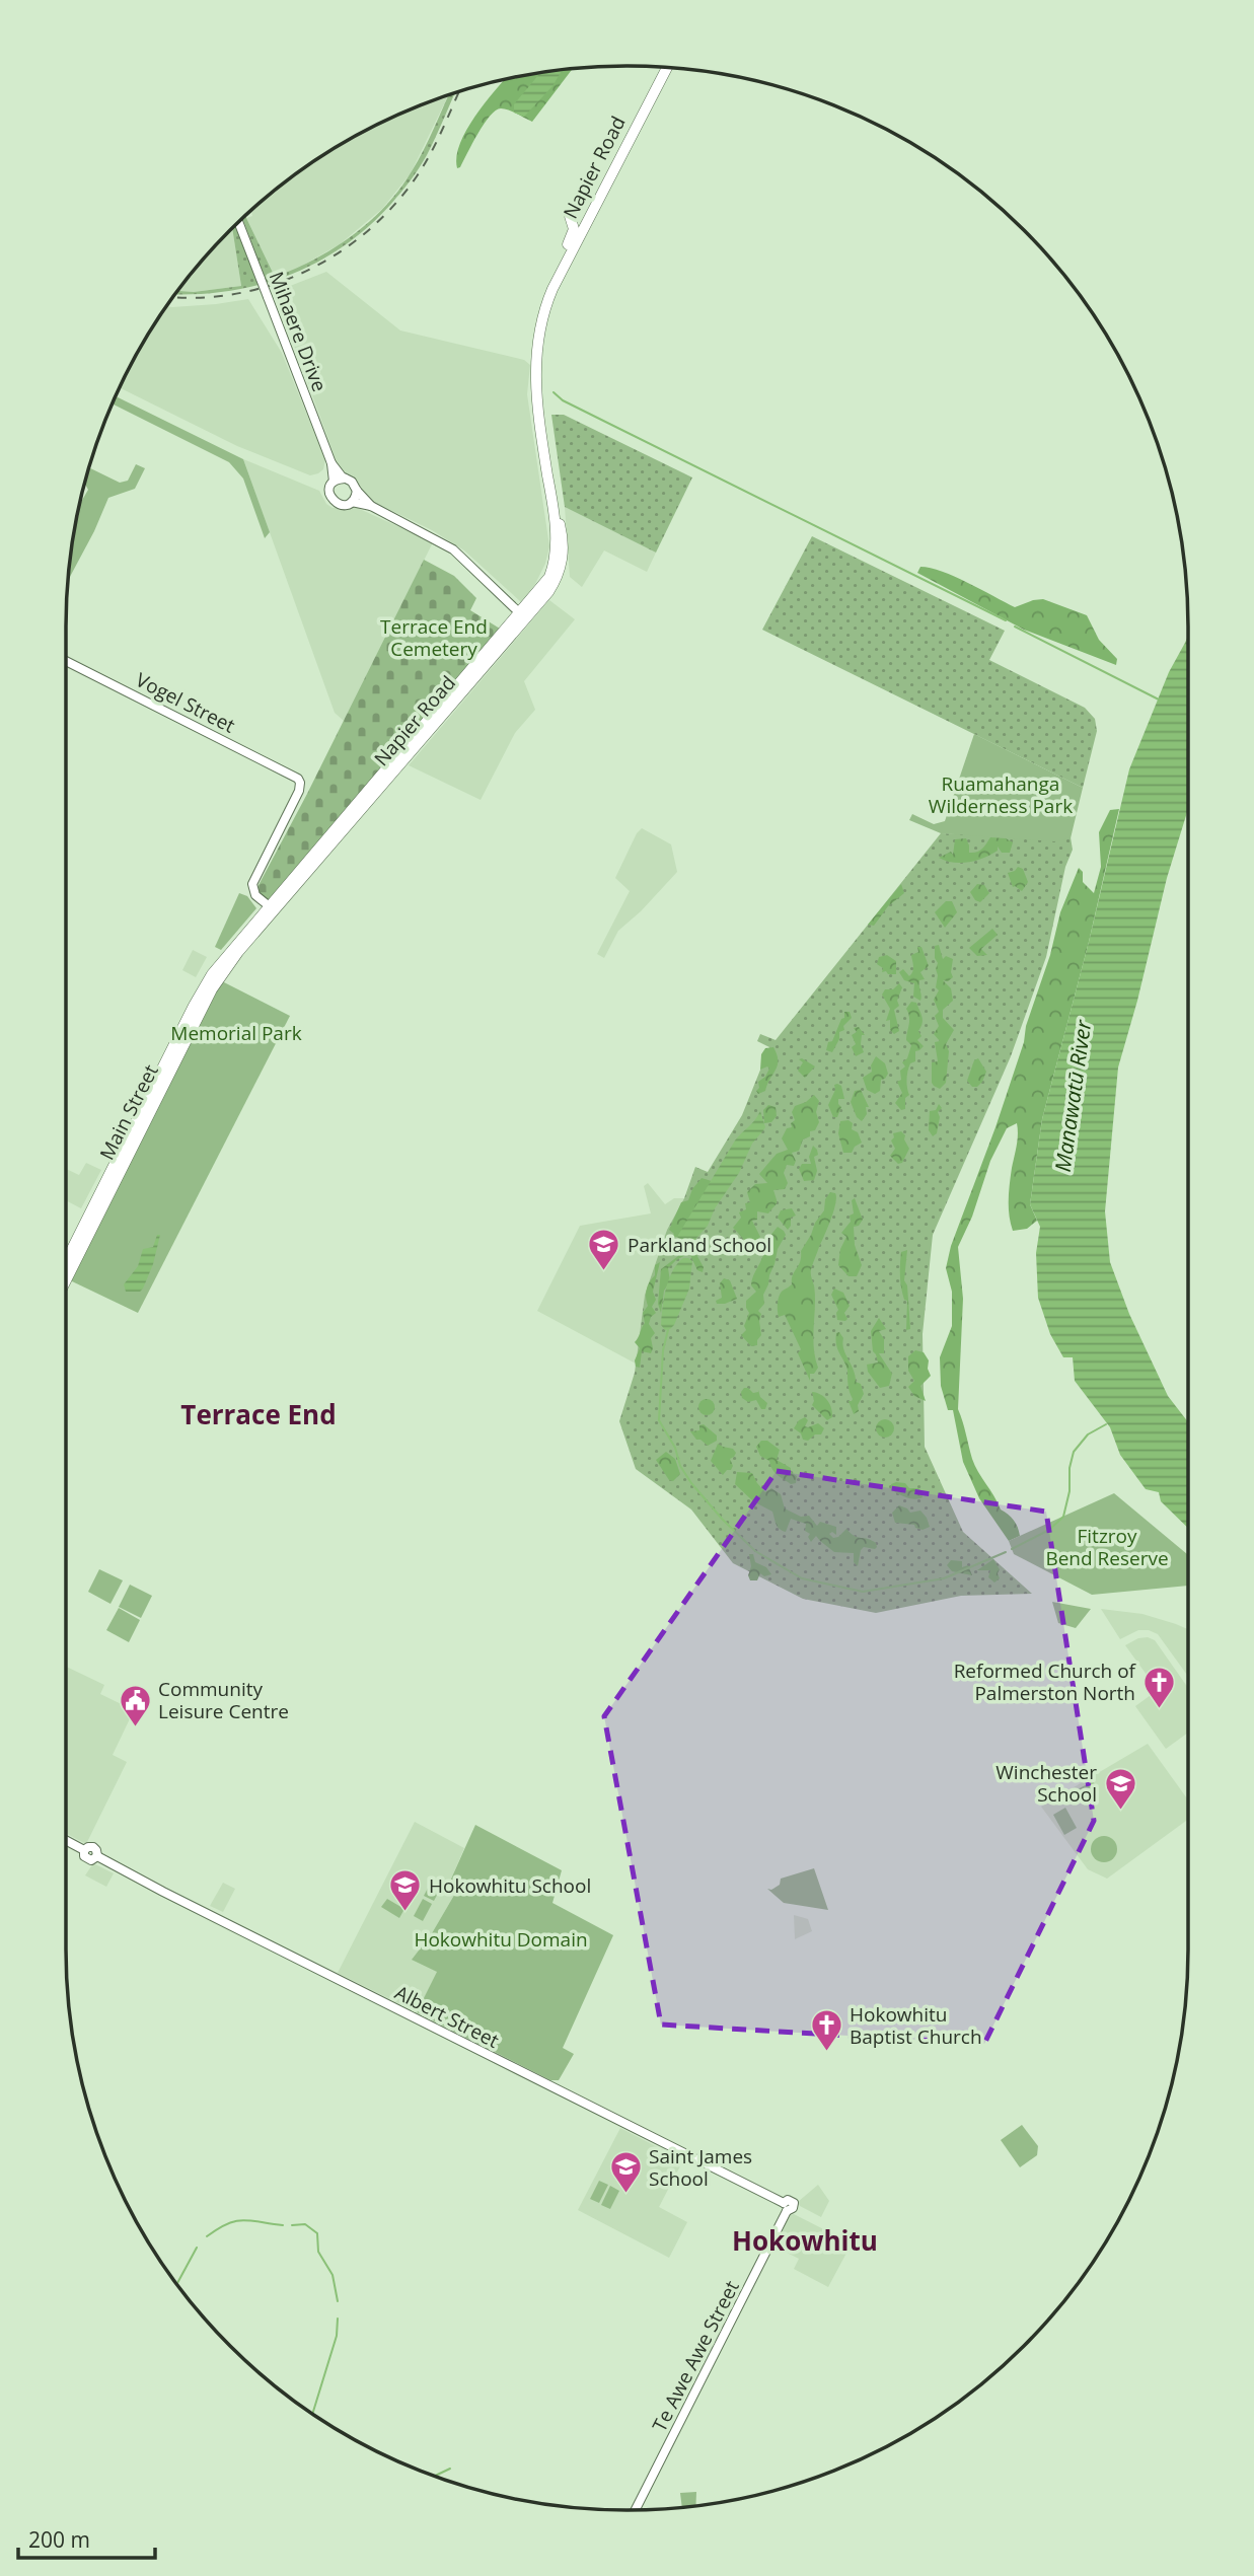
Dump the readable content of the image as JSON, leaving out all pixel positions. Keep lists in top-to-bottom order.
{
  "streets": {
    "highway": ["Napier Road", "Main Street"],
    "main road": [
      "Mihaere Drive",
      "Vogel Street",
      "Albert Street",
      "Te Awe Awe Street"
    ]
  },
  "crossings": [
    ["Napier Road", "Vogel Street"],
    ["Napier Road", "Main Street"],
    ["Vogel Street", "Main Street"],
    ["Albert Street", "Te Awe Awe Street"]
  ],
  "districts": ["Terrace End", "Hokowhitu"],
  "water": ["Manawatū River"],
  "parks": [
    "Terrace End Cemetery",
    "Ruamahanga Wilderness Park",
    "Memorial Park",
    "Fitzroy Bend Reserve",
    "Hokowhitu Domain"
  ],
  "places": {
    "school or university": [
      "Parkland School",
      "Winchester School",
      "Hokowhitu School",
      "Saint James School"
    ],
    "church": ["Reformed Church of Palmerston North", "Hokowhitu Baptist Church"],
    "public building": ["Community Leisure Centre"]
  },
  "scale_bar": "200 m"
}
